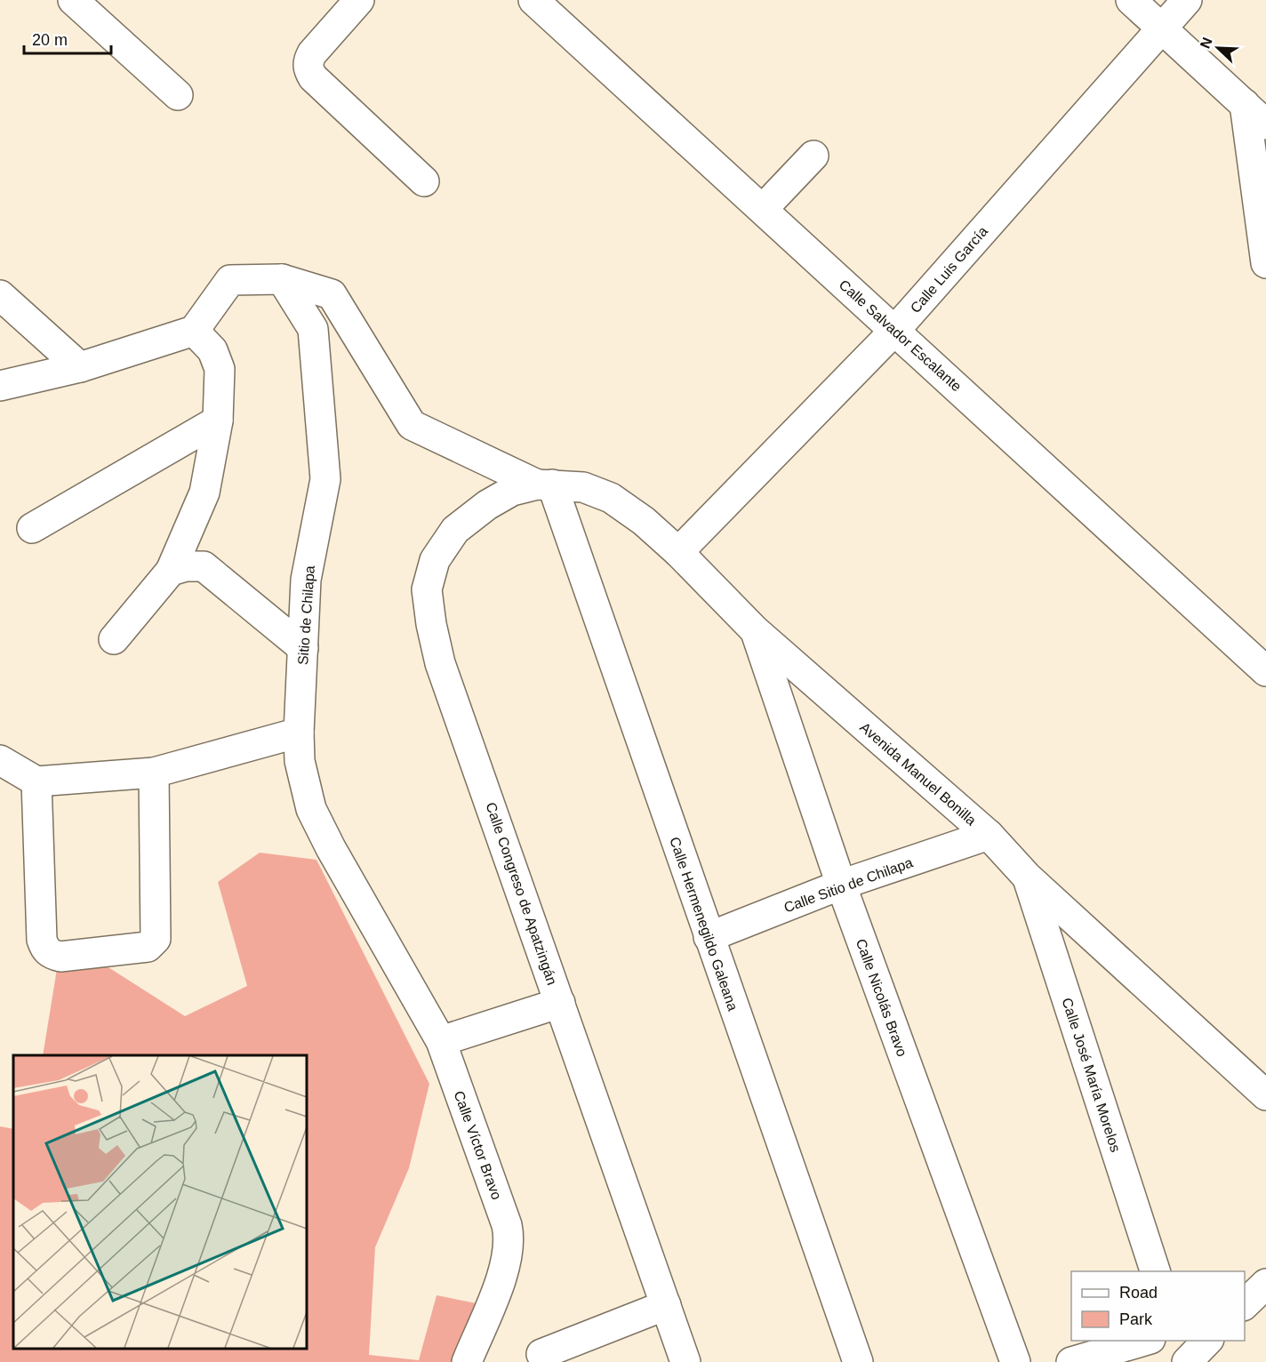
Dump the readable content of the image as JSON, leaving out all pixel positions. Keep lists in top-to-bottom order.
{
  "streets": {
    "street": [
      "Calle Luis García",
      "Calle Salvador Escalante",
      "Sitio de Chilapa",
      "Avenida Manuel Bonilla",
      "Calle Sitio de Chilapa",
      "Calle Congreso de Apatzingán",
      "Calle Hermenegildo Galeana",
      "Calle Nicolás Bravo",
      "Calle José María Morelos",
      "Calle Víctor Bravo"
    ]
  },
  "crossings": [
    ["Calle Luis García", "Calle Salvador Escalante"],
    ["Calle Luis García", "Avenida Manuel Bonilla"],
    ["Sitio de Chilapa", "Avenida Manuel Bonilla"],
    ["Sitio de Chilapa", "Calle Víctor Bravo"],
    ["Avenida Manuel Bonilla", "Calle Sitio de Chilapa"],
    ["Avenida Manuel Bonilla", "Calle Congreso de Apatzingán"],
    ["Avenida Manuel Bonilla", "Calle Hermenegildo Galeana"],
    ["Avenida Manuel Bonilla", "Calle Nicolás Bravo"],
    ["Avenida Manuel Bonilla", "Calle José María Morelos"],
    ["Calle Sitio de Chilapa", "Calle Hermenegildo Galeana"],
    ["Calle Sitio de Chilapa", "Calle Nicolás Bravo"],
    ["Calle Congreso de Apatzingán", "Calle Hermenegildo Galeana"]
  ],
  "legend": ["Road", "Park"],
  "scale_bar": "20 m",
  "north": "top left"
}
